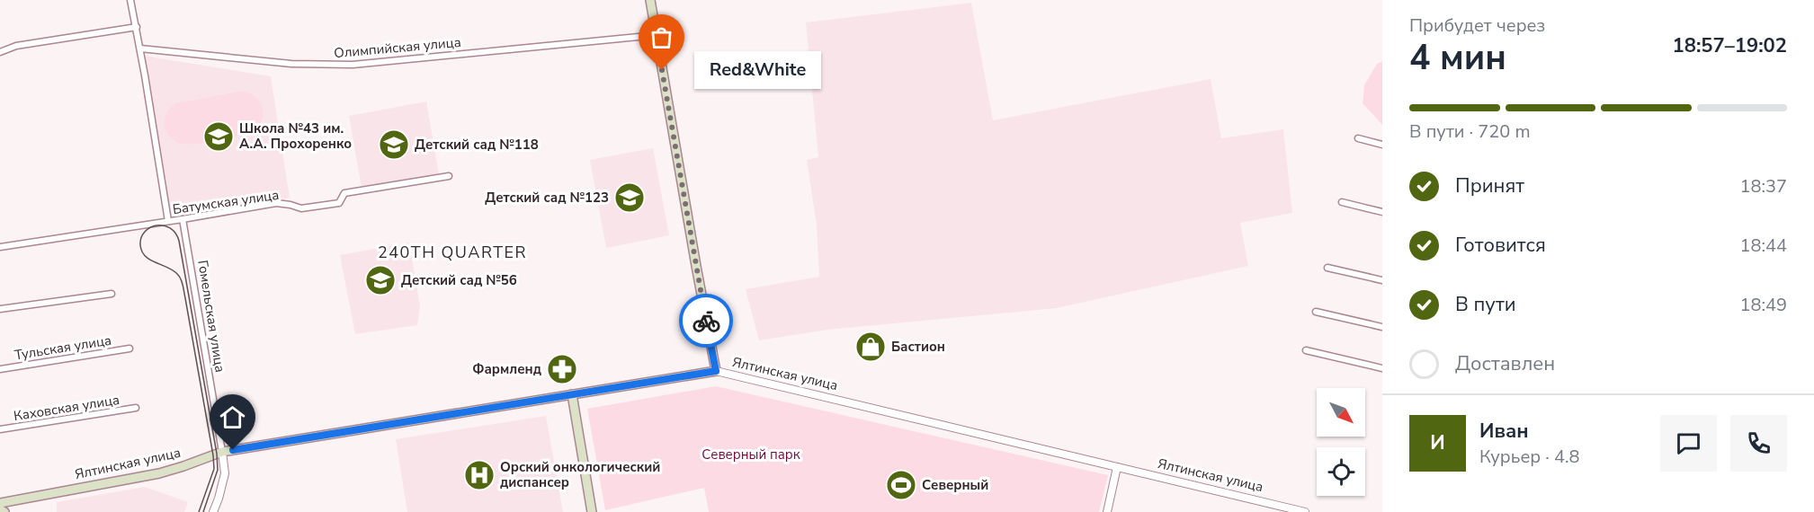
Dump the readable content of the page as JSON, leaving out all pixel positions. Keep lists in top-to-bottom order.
{
  "streets": {
    "main road": ["Ялтинская улица"],
    "street": [
      "Олимпийская улица",
      "Батумская улица",
      "Гомельская улица",
      "Тульская улица",
      "Каховская улица"
    ]
  },
  "crossings": [
    ["Батумская улица", "Гомельская улица"],
    ["Гомельская улица", "Ялтинская улица"]
  ],
  "districts": ["240TH QUARTER"],
  "parks": ["Северный парк"],
  "places": {
    "other": ["Red&White"],
    "school or university": [
      "Школа №43 им. А.А. Прохоренко",
      "Детский сад №118",
      "Детский сад №123",
      "Детский сад №56"
    ],
    "shop": ["Бастион"],
    "pharmacy": ["Фармленд"],
    "hospital": ["Орский онкологический диспансер"],
    "sports": ["Северный"]
  },
  "north": "bottom right",
  "page": {
    "heading": ["4 мин", "Прибудет через", "18:57–19:02"],
    "panel": ["Иван", "Курьер · 4.8"],
    "bubble": "Red&White",
    "bar": "В пути · 720 m",
    "list": [
      ["Принят", "18:37"],
      ["Готовится", "18:44"],
      ["В пути", "18:49"],
      "Доставлен"
    ],
    "round": "И"
  }
}
